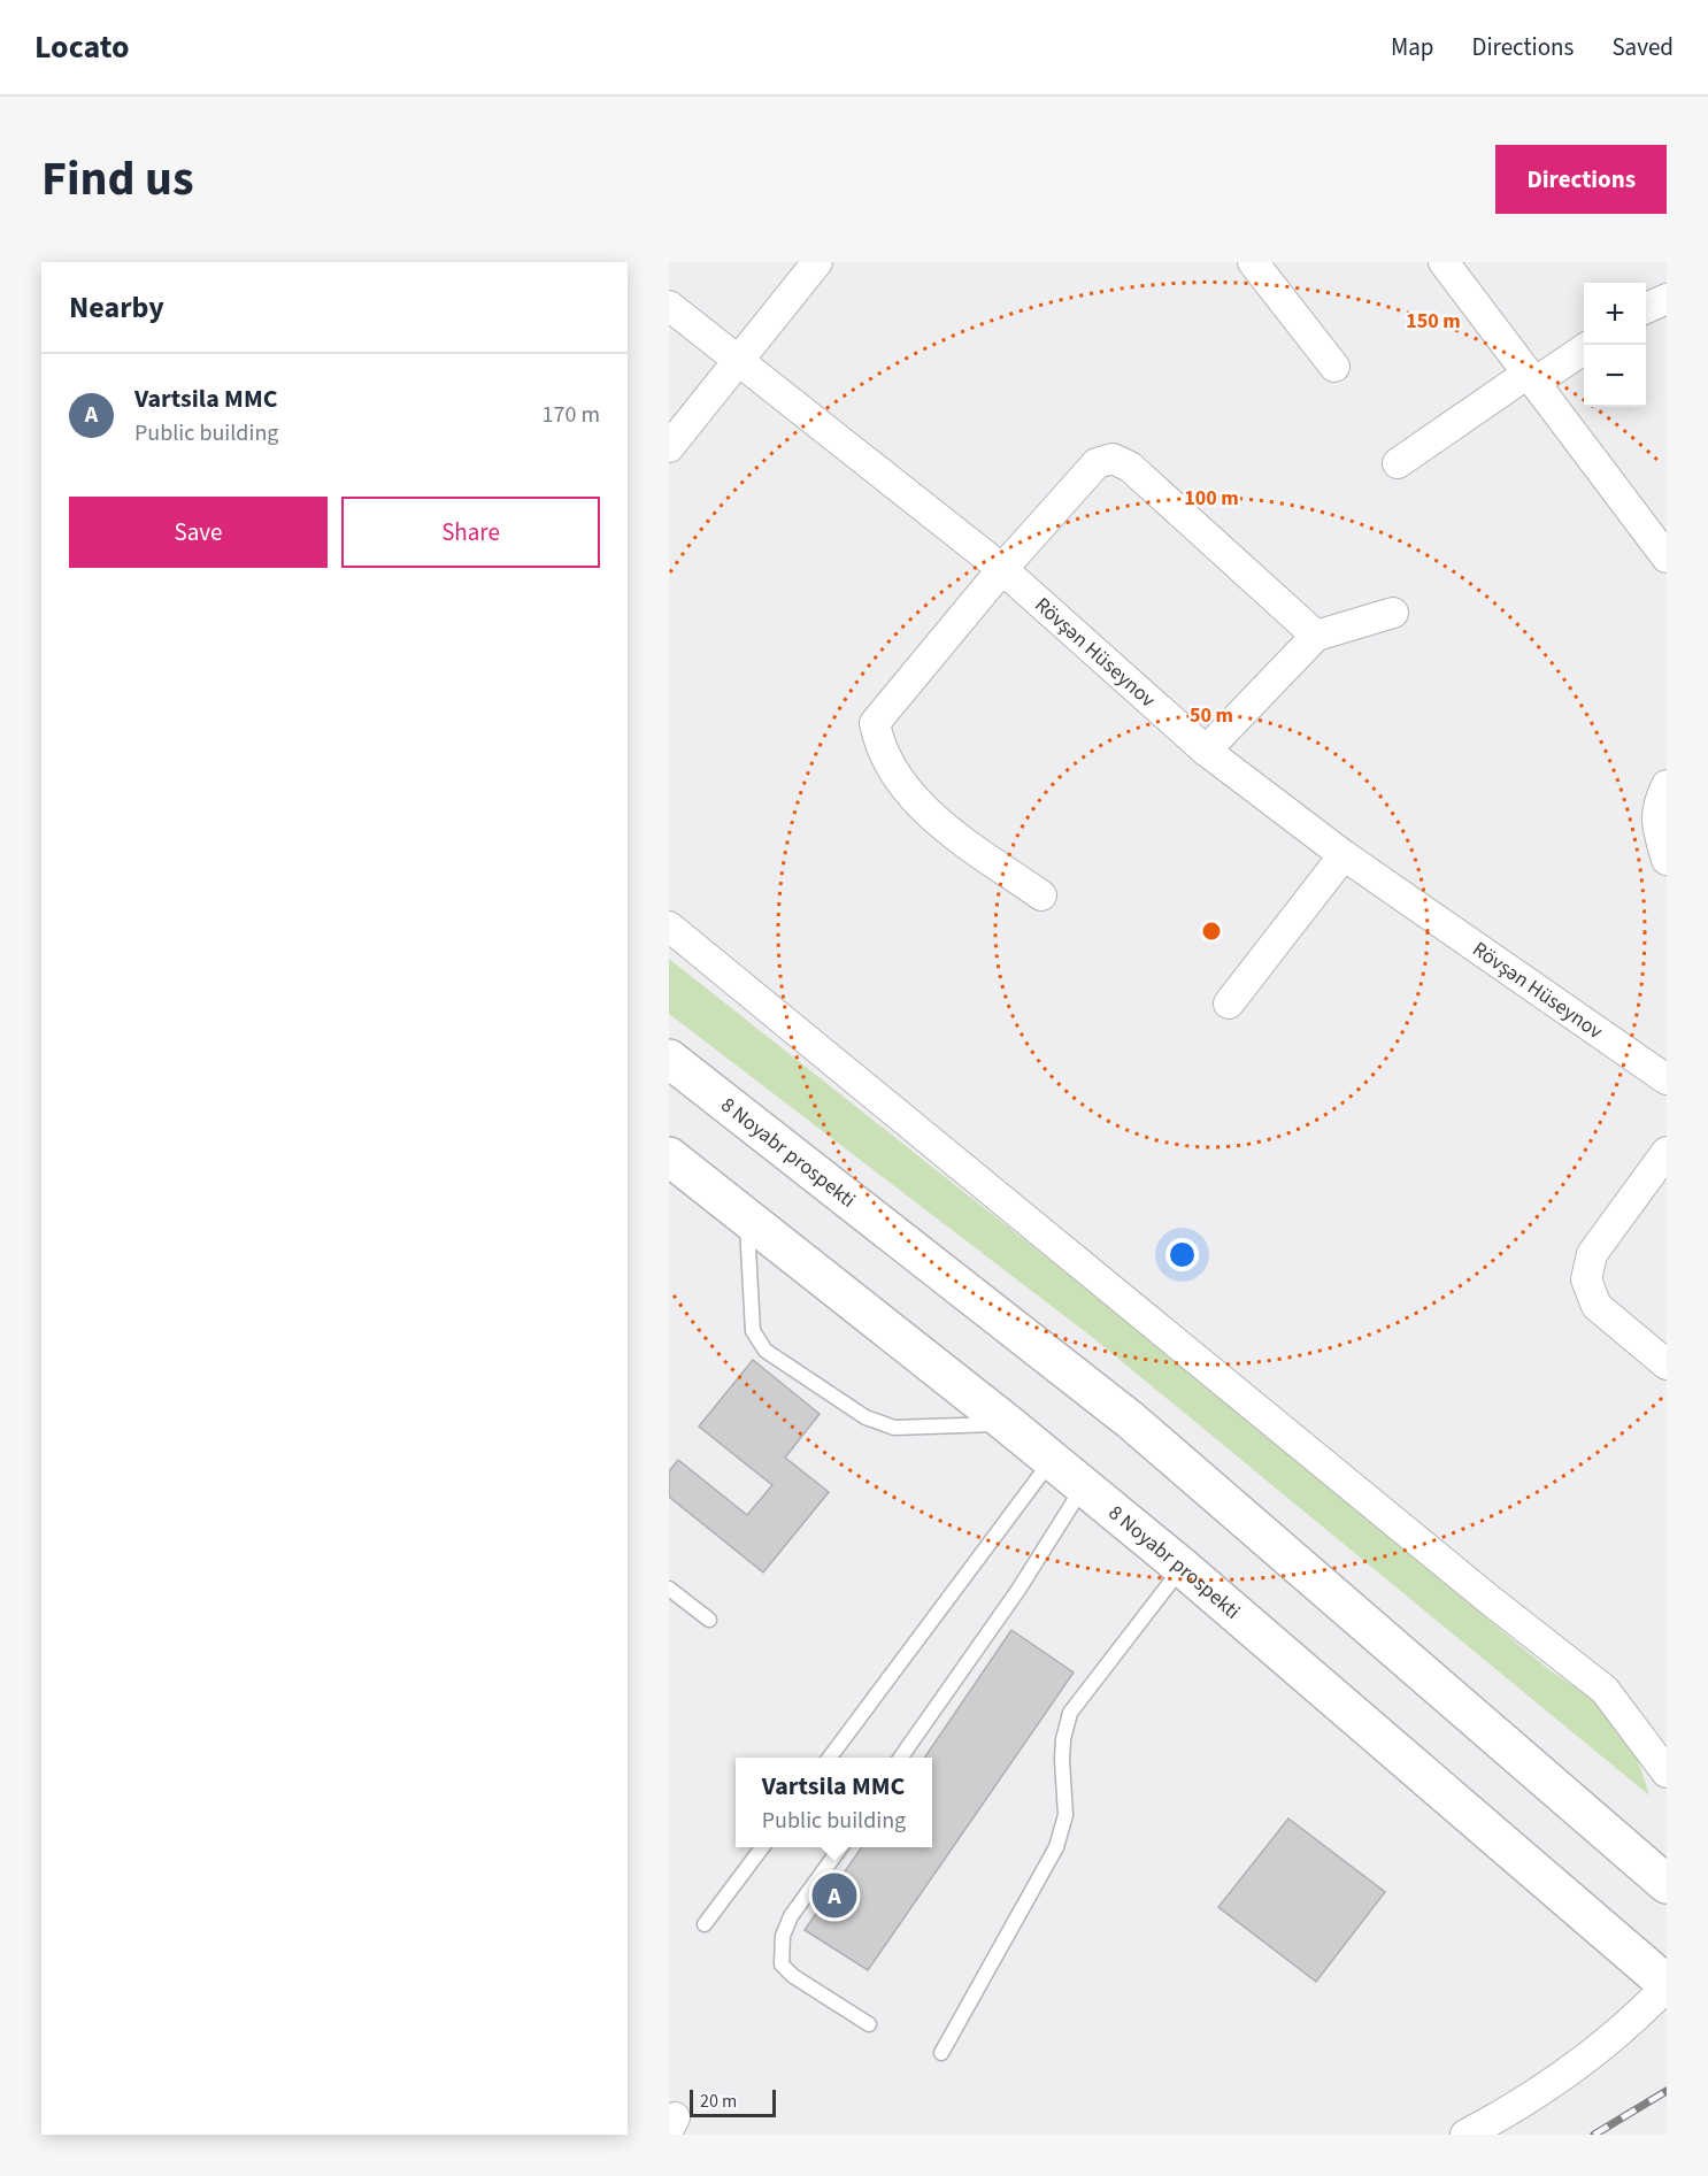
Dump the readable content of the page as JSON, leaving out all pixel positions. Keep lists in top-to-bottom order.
{
  "streets": {
    "highway": ["8 Noyabr prospekti"],
    "street": ["Rövşən Hüseynov"]
  },
  "scale_bar": "20 m",
  "page": {
    "header": "Locato",
    "nav": ["Map", "Directions", "Saved"],
    "title": "Find us",
    "buttons": [
      "Directions",
      ["Save", "Share"]
    ],
    "heading": "Nearby",
    "map_buttons": ["+", "−"],
    "list": [
      {
        "mark": "A",
        "name": "Vartsila MMC",
        "note": "Public building",
        "value": "170 m"
      }
    ],
    "popup": ["Vartsila MMC", "Public building"],
    "pins": "A",
    "scale": "20 m"
  },
  "rings": ["150 m", "100 m", "50 m"]
}
